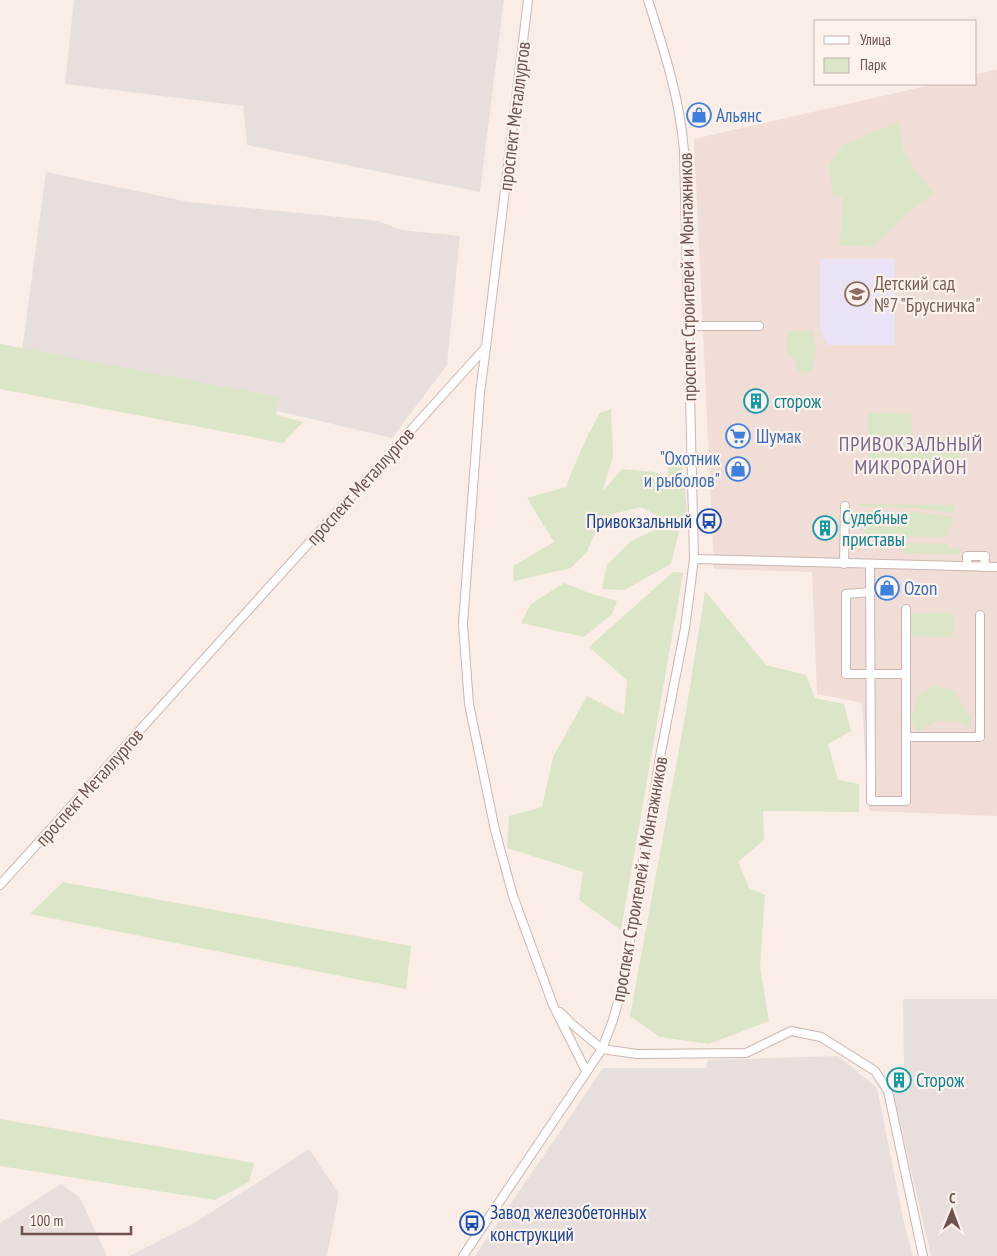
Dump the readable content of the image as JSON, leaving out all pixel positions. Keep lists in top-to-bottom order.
{
  "streets": {
    "street": ["проспект Металлургов", "проспект Строителей и Монтажников"]
  },
  "districts": ["ПРИВОКЗАЛЬНЫЙ МИКРОРАЙОН"],
  "places": {
    "shop": ["Альянс", "\"Охотник и рыболов\"", "Ozon"],
    "school or university": ["Детский сад №7 \"Брусничка\""],
    "building": ["сторож", "Судебные приставы", "Сторож"],
    "supermarket": ["Шумак"],
    "bus stop": ["Привокзальный", "Завод железобетонных конструкций"]
  },
  "legend": ["Улица", "Парк"],
  "scale_bar": "100 m",
  "north": "top"
}
